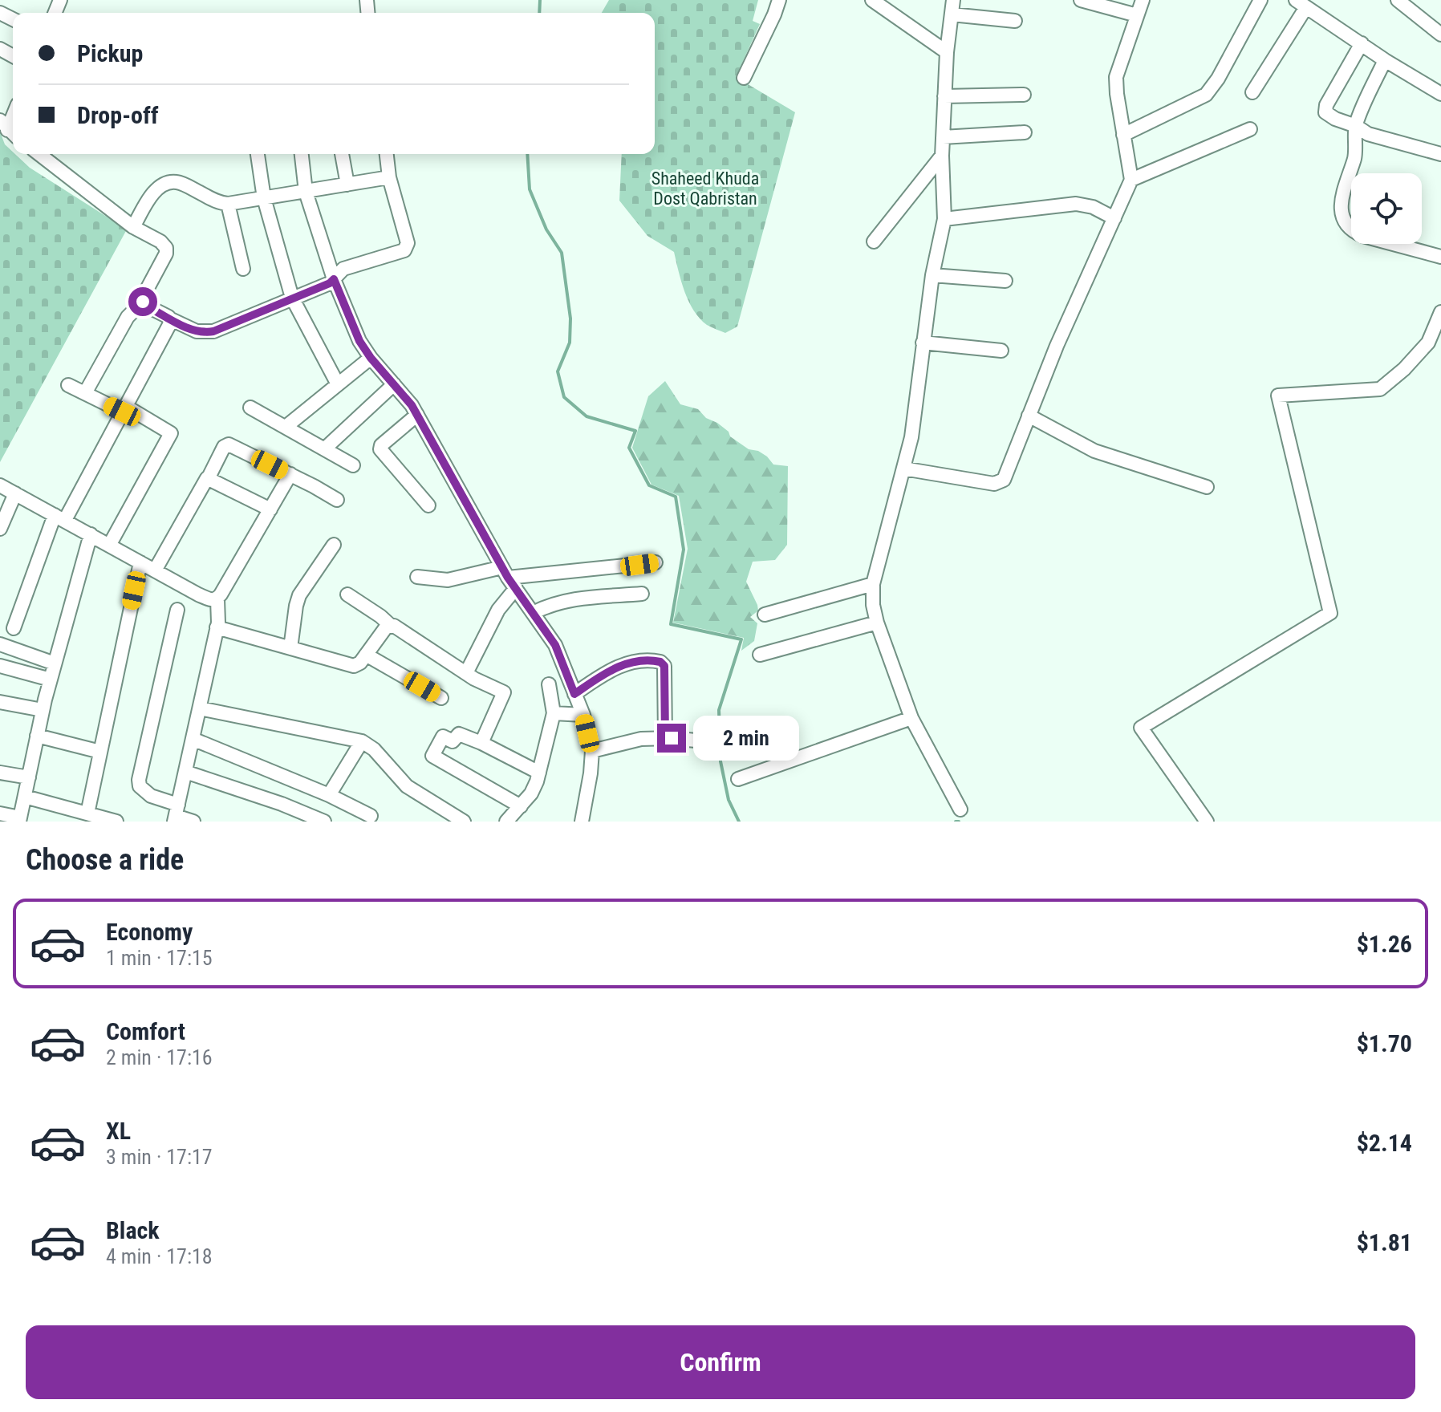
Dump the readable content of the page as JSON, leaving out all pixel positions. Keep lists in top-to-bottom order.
{
  "parks": ["Shaheed Khuda Dost Qabristan"],
  "page": {
    "banner": ["Pickup", "Drop-off"],
    "bubble": "2 min",
    "heading": "Choose a ride",
    "list": [
      {
        "name": "Economy",
        "note": "1 min · 17:15",
        "value": "$1.26"
      },
      {
        "name": "Comfort",
        "note": "2 min · 17:16",
        "value": "$1.70"
      },
      {
        "name": "XL",
        "note": "3 min · 17:17",
        "value": "$2.14"
      },
      {
        "name": "Black",
        "note": "4 min · 17:18",
        "value": "$1.81"
      }
    ],
    "buttons": "Confirm"
  }
}
